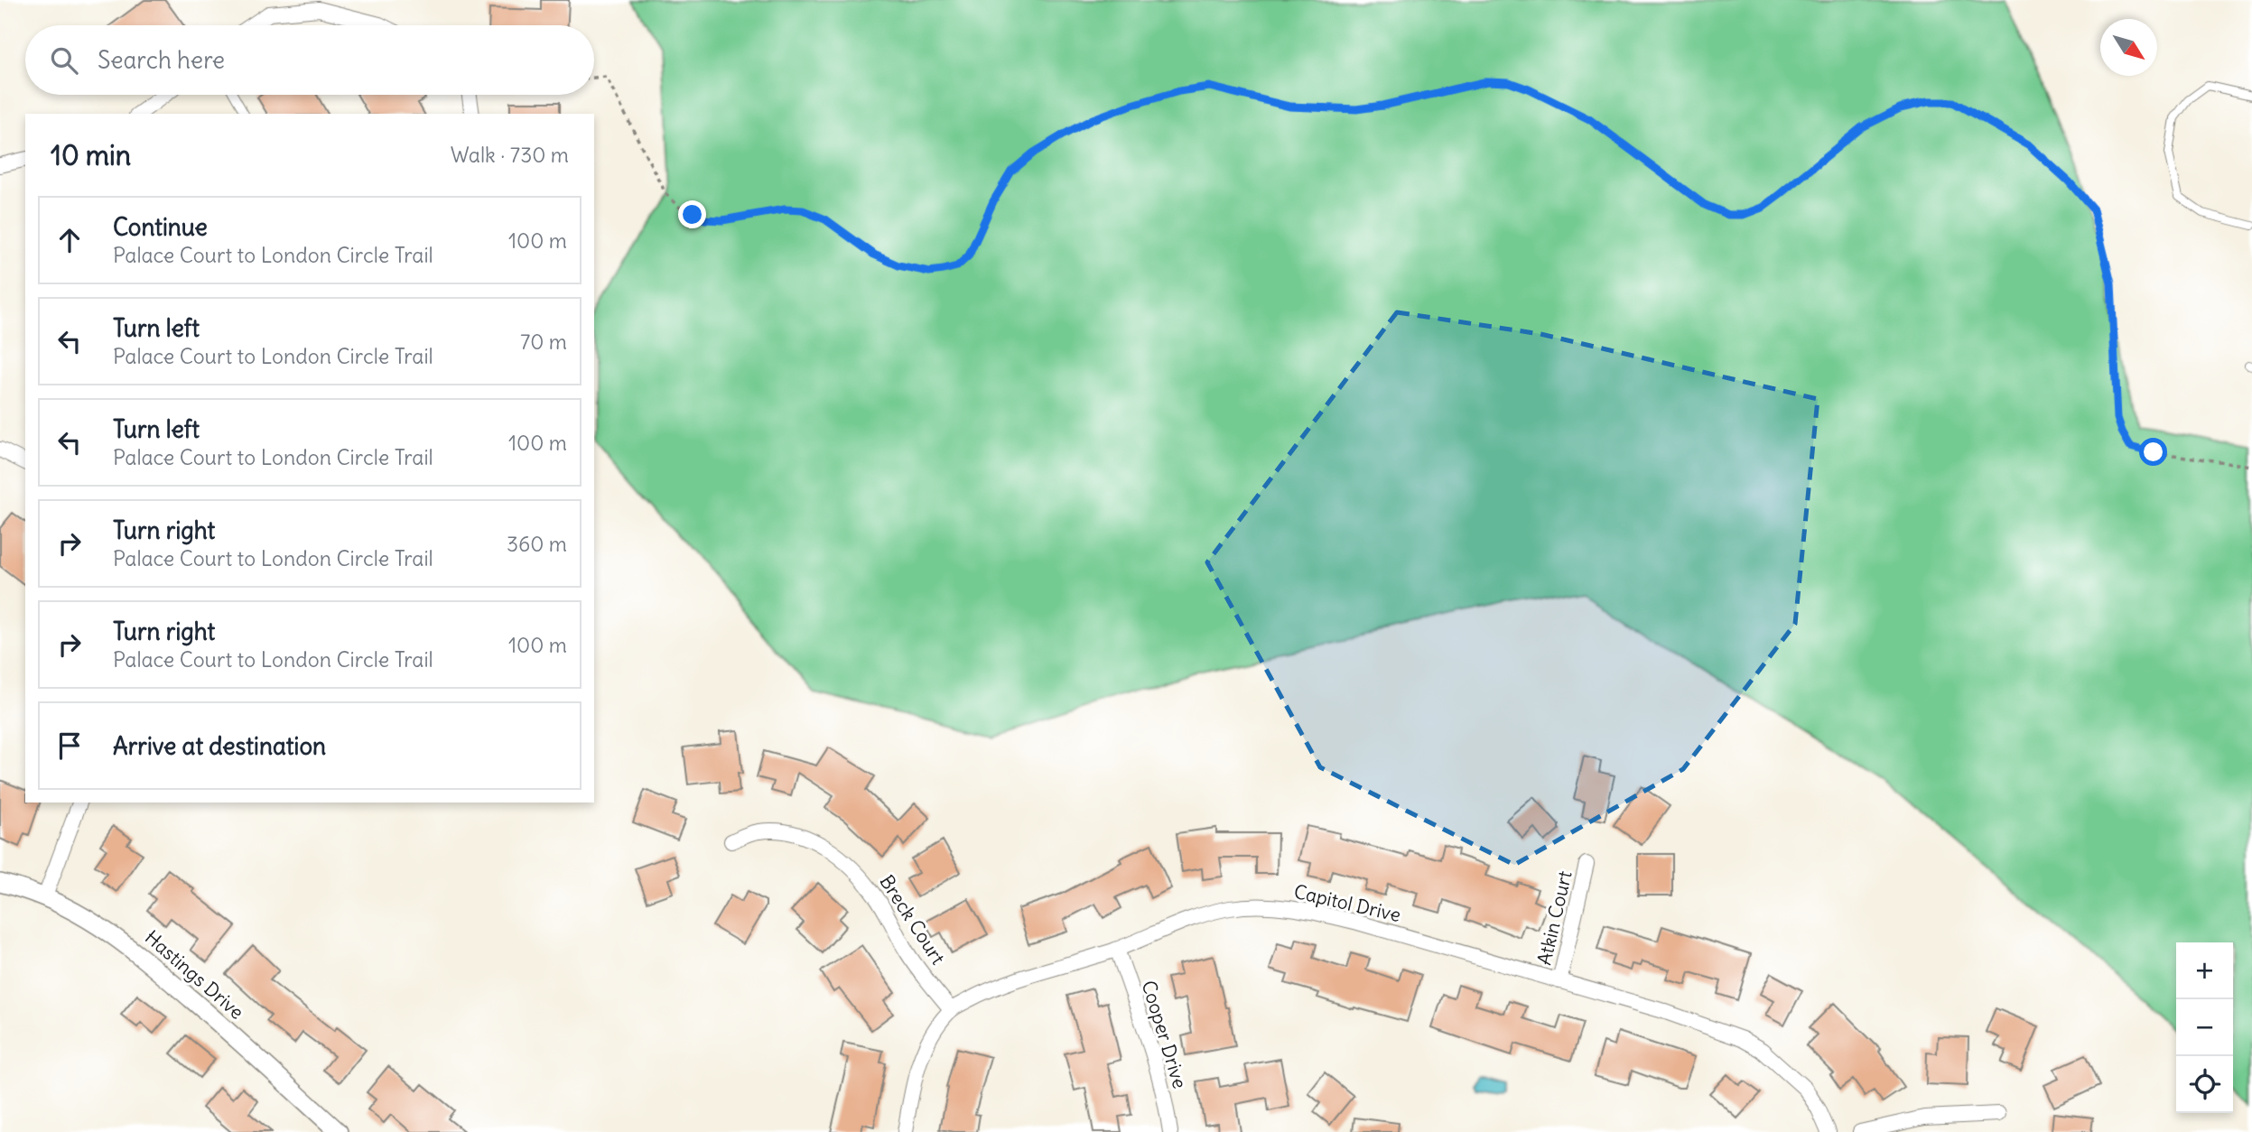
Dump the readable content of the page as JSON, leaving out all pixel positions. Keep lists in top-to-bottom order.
{
  "streets": {
    "street": [
      "Capitol Drive",
      "Atkin Court",
      "Breck Court",
      "Hastings Drive",
      "Cooper Drive"
    ]
  },
  "crossings": [
    ["Capitol Drive", "Atkin Court"],
    ["Capitol Drive", "Breck Court"],
    ["Capitol Drive", "Cooper Drive"]
  ],
  "north": "bottom right",
  "page": {
    "search": "Search here",
    "heading": ["10 min", "Walk · 730 m"],
    "list": [
      ["Continue", "Palace Court to London Circle Trail", "100 m"],
      ["Turn left", "Palace Court to London Circle Trail", "70 m"],
      ["Turn left", "Palace Court to London Circle Trail", "100 m"],
      ["Turn right", "Palace Court to London Circle Trail", "360 m"],
      ["Turn right", "Palace Court to London Circle Trail", "100 m"],
      "Arrive at destination"
    ],
    "map_buttons": ["+", "−"]
  }
}
